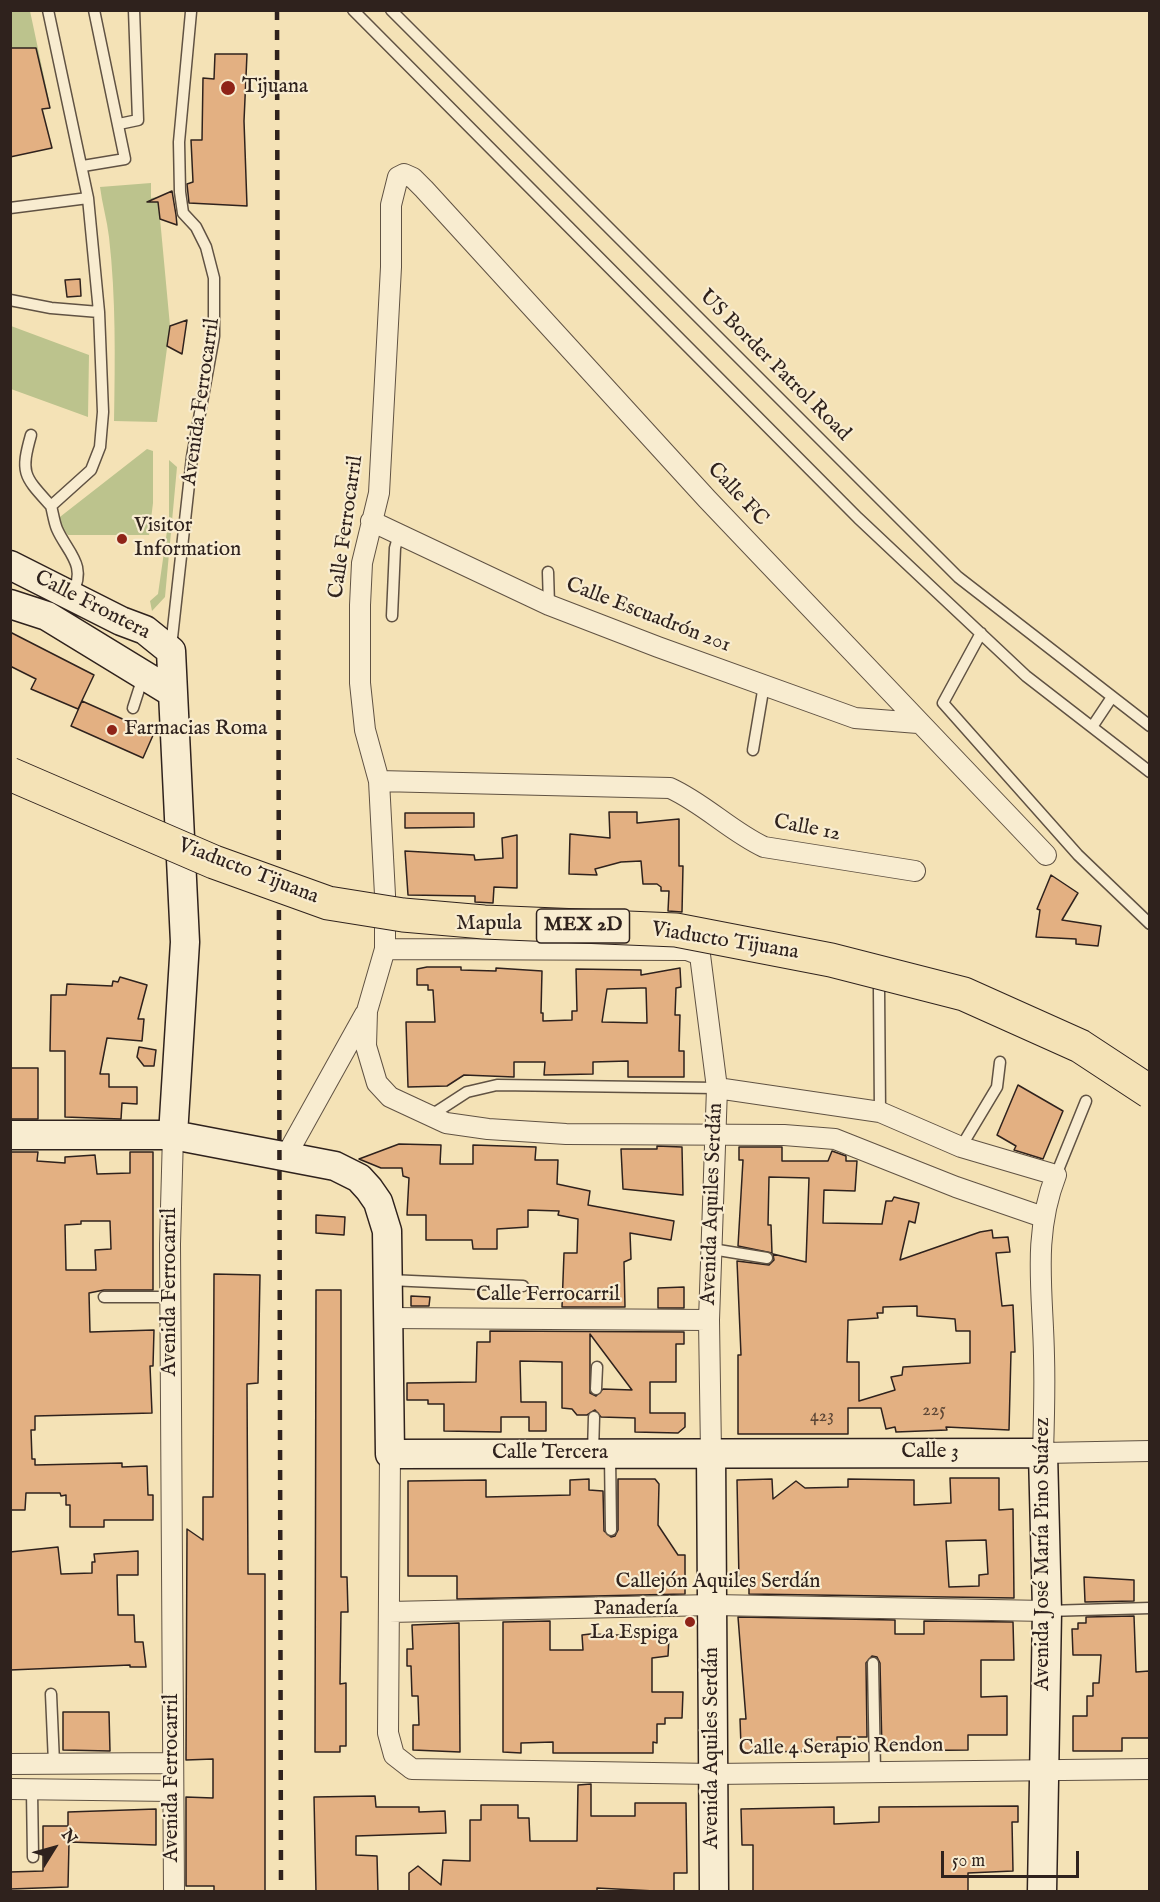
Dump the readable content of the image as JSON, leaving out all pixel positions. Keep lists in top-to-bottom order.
{
  "streets": {
    "highway": ["Viaducto Tijuana", "MEX 2D"],
    "street": [
      "Avenida Ferrocarril",
      "Calle FC",
      "Calle Ferrocarril",
      "Calle Frontera",
      "Calle Escuadrón 201",
      "Calle 12",
      "Mapula",
      "Avenida Aquiles Serdán",
      "Calle 3",
      "Calle Tercera",
      "Avenida José María Pino Suárez",
      "Callejón Aquiles Serdán",
      "Calle 4 Serapio Rendon"
    ],
    "lane": ["US Border Patrol Road"]
  },
  "crossings": [
    ["Avenida Ferrocarril", "Calle Frontera"],
    ["Calle FC", "Calle Ferrocarril"],
    ["Calle FC", "Calle Escuadrón 201"],
    ["Calle Ferrocarril", "Calle Escuadrón 201"],
    ["Calle Ferrocarril", "Calle 12"],
    ["Calle Ferrocarril", "Mapula"],
    ["Calle Ferrocarril", "Avenida Aquiles Serdán"],
    ["Mapula", "Avenida Aquiles Serdán"],
    ["Avenida Aquiles Serdán", "Calle 3"],
    ["Avenida Aquiles Serdán", "Calle Tercera"],
    ["Avenida Aquiles Serdán", "Callejón Aquiles Serdán"],
    ["Avenida Aquiles Serdán", "Calle 4 Serapio Rendon"],
    ["Calle 3", "Calle Tercera"],
    ["Calle 3", "Avenida José María Pino Suárez"],
    ["Avenida José María Pino Suárez", "Callejón Aquiles Serdán"],
    ["Avenida José María Pino Suárez", "Calle 4 Serapio Rendon"],
    ["Callejón Aquiles Serdán", "Calle 4 Serapio Rendon"]
  ],
  "places": [
    "Tijuana",
    "Visitor Information",
    "Farmacias Roma",
    "Panadería La Espiga"
  ],
  "house_numbers": ["225", "423"],
  "scale_bar": "50 m",
  "north": "top right"
}
